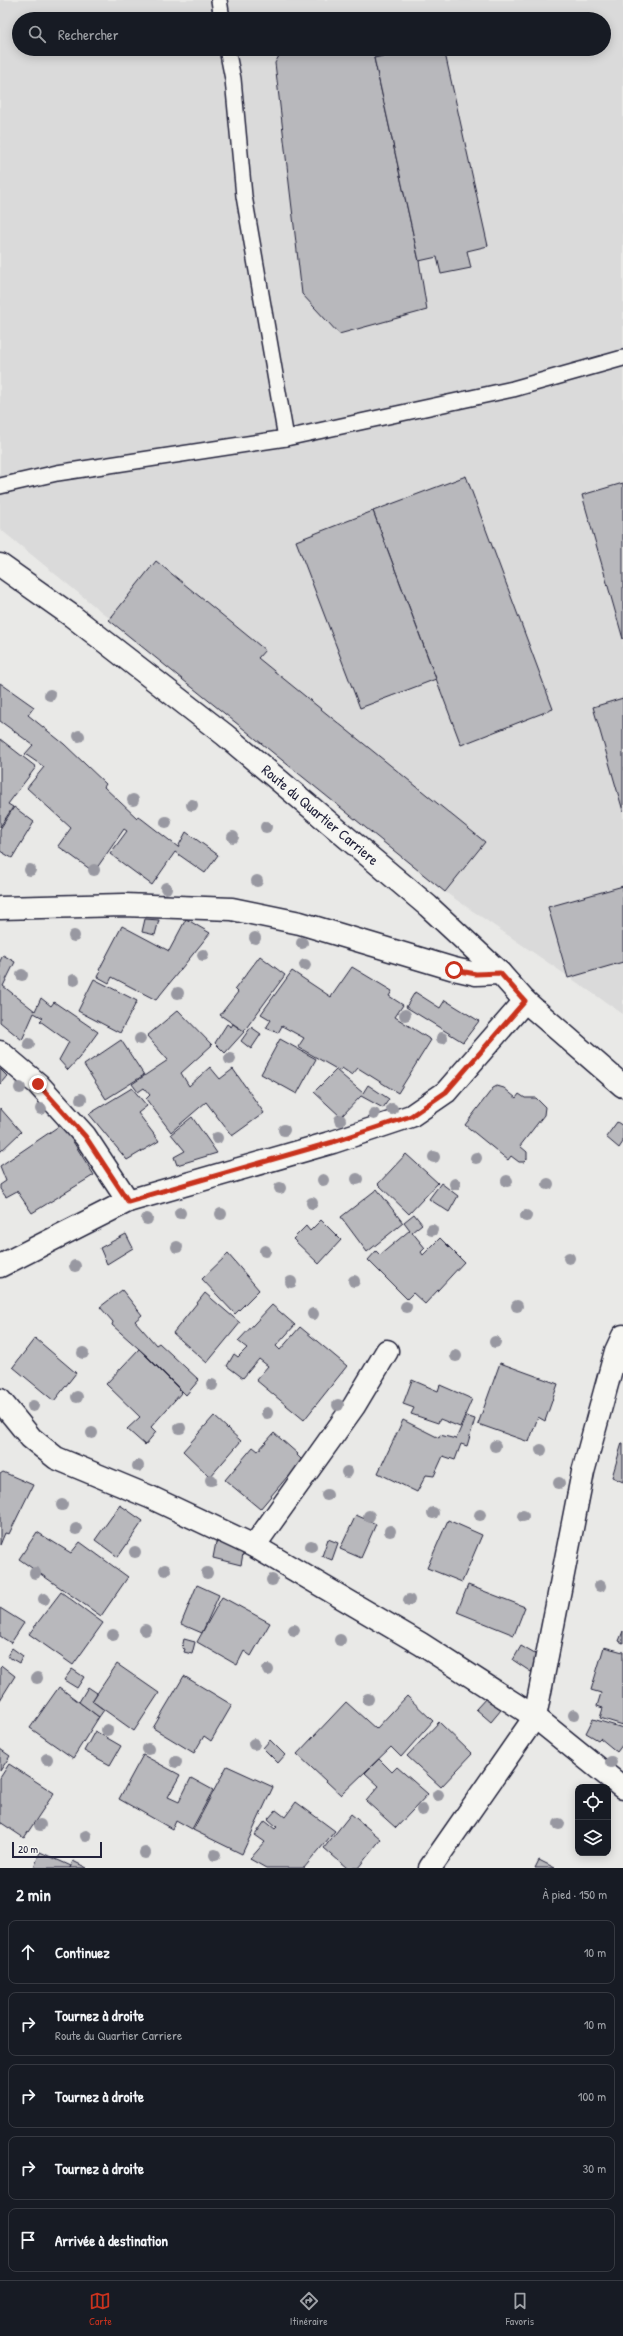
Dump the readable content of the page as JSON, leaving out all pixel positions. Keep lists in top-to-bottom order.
{
  "streets": {
    "street": ["Route du Quartier Carriere"]
  },
  "scale_bar": "20 m",
  "page": {
    "search": "Rechercher",
    "scale": "20 m",
    "heading": ["2 min", "À pied · 150 m"],
    "list": [
      ["Continuez", "10 m"],
      ["Tournez à droite", "Route du Quartier Carriere", "10 m"],
      ["Tournez à droite", "100 m"],
      ["Tournez à droite", "30 m"],
      "Arrivée à destination"
    ],
    "nav": ["Carte", "Itinéraire", "Favoris"]
  }
}
